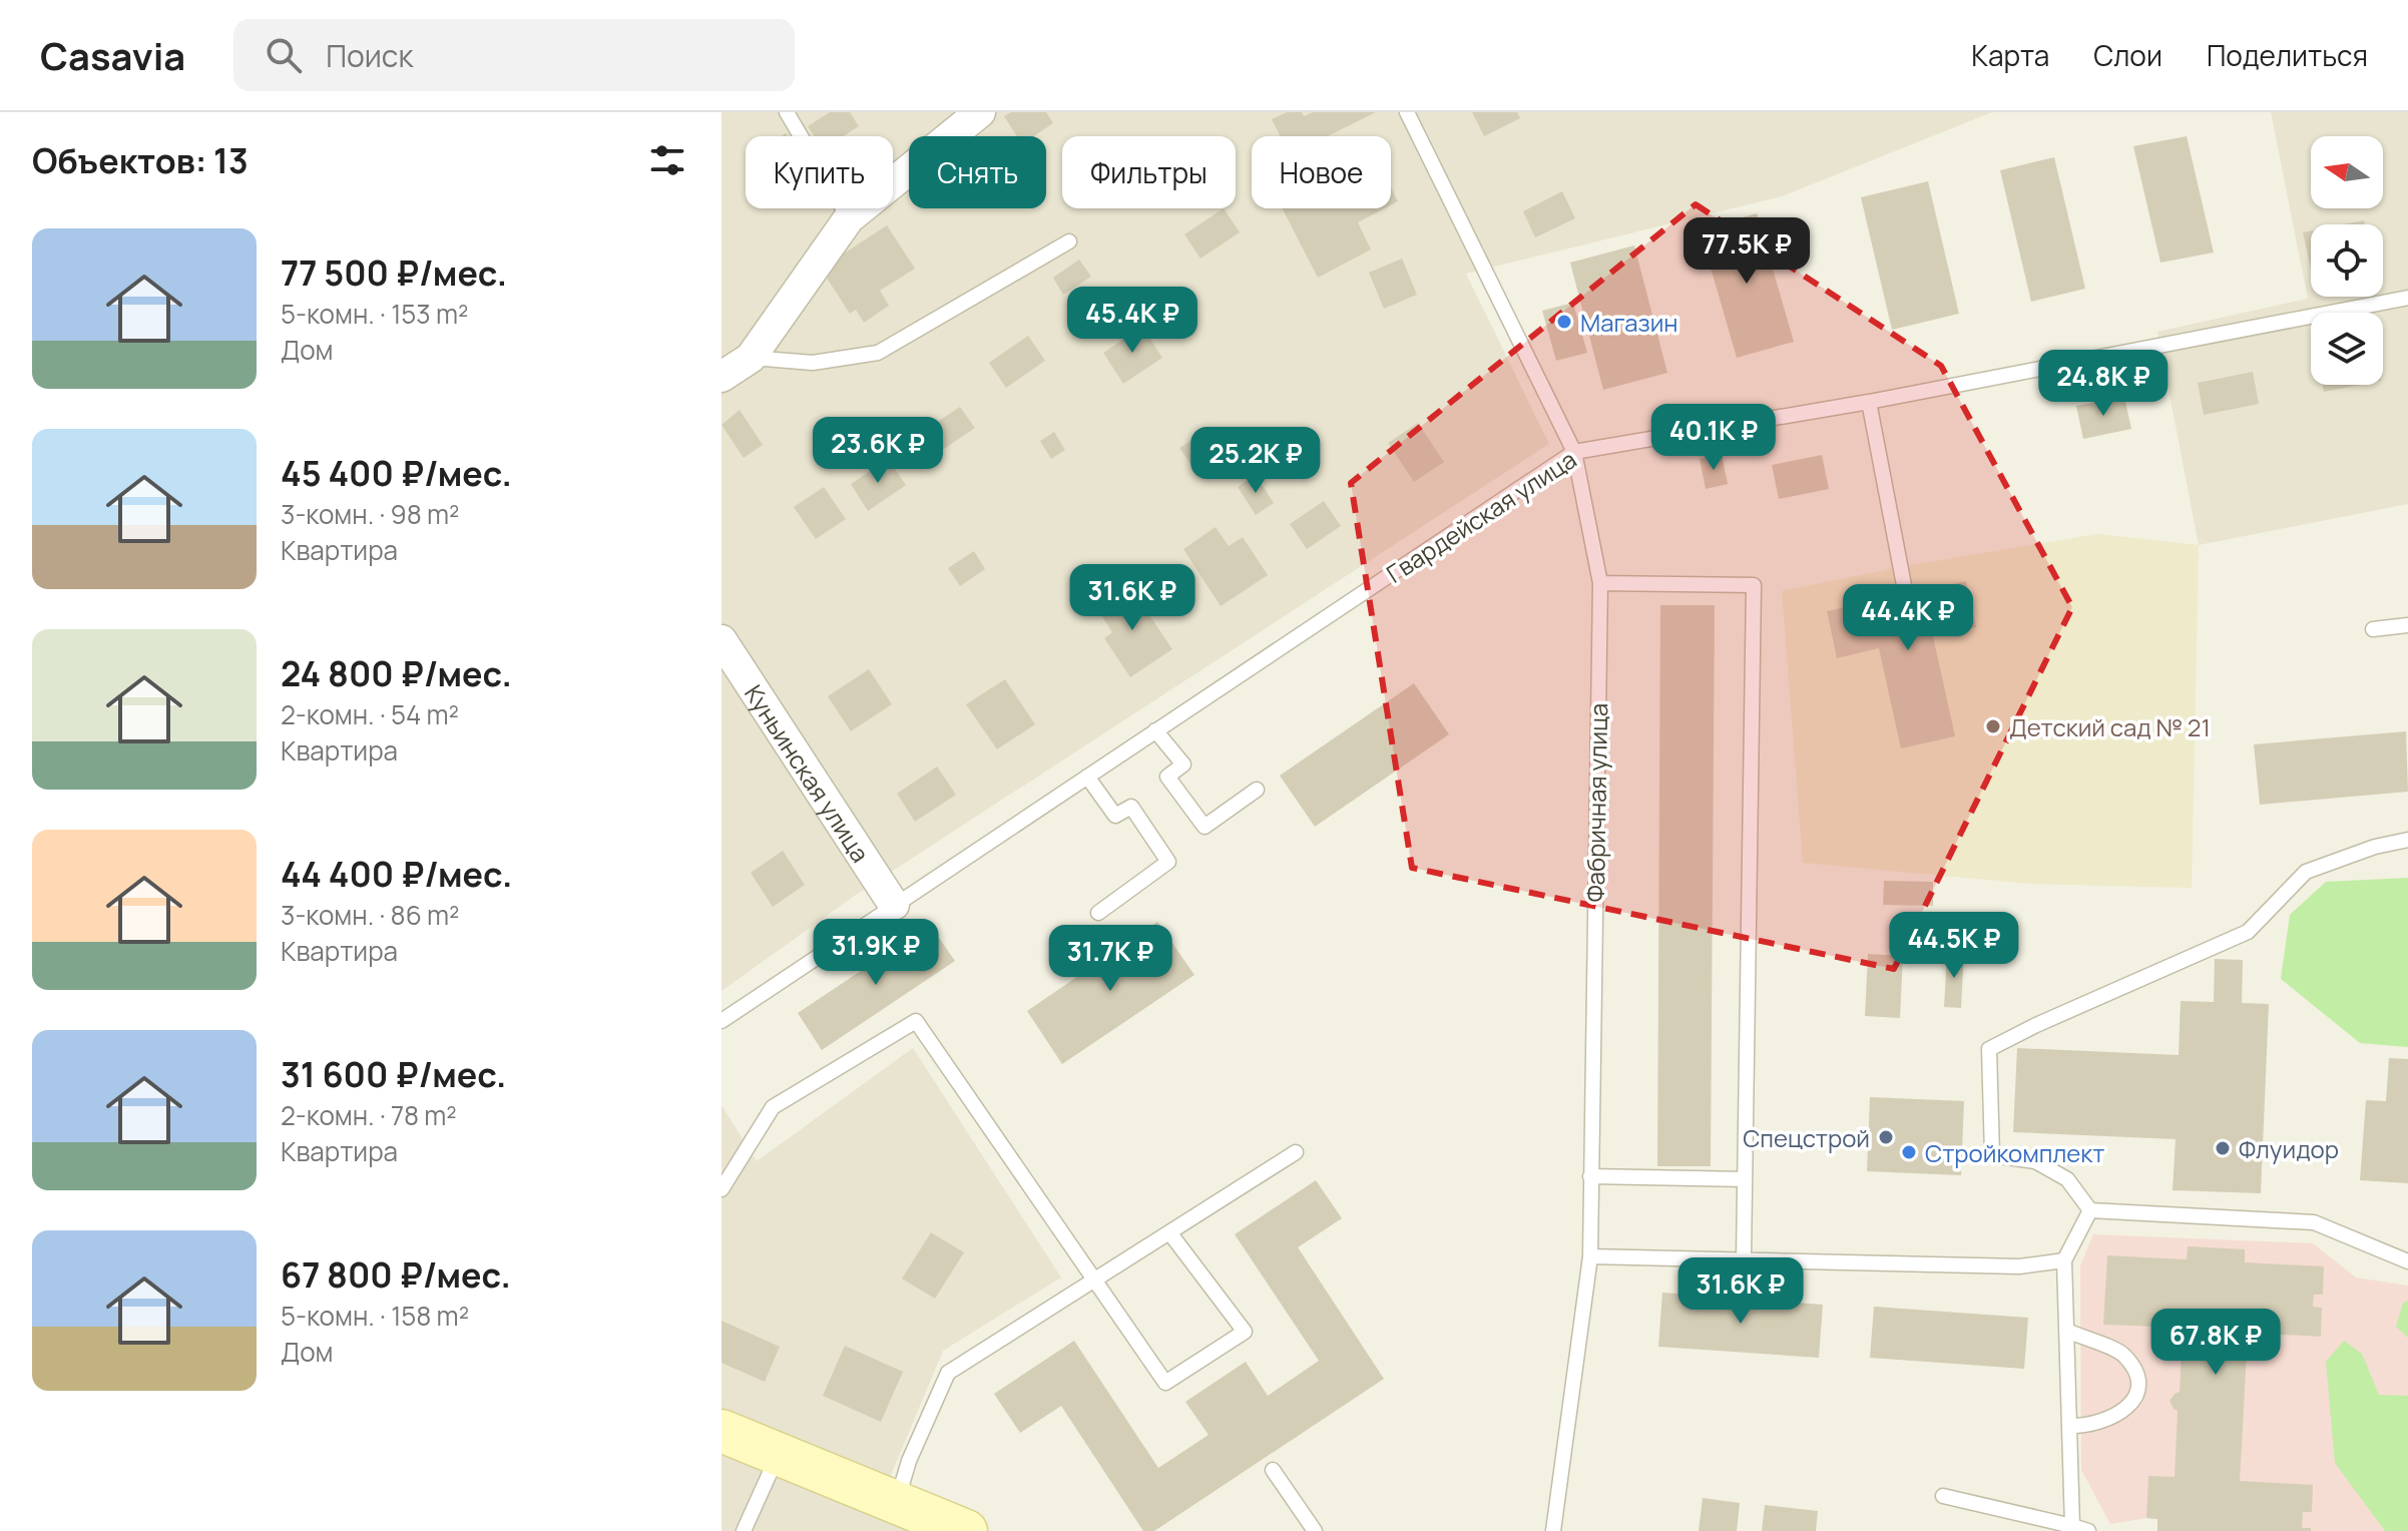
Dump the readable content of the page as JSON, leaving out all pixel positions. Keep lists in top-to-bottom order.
{
  "streets": {
    "street": ["Куньинская улица"],
    "lane": ["Гвардейская улица", "Фабричная улица"]
  },
  "crossings": [
    ["Гвардейская улица", "Куньинская улица"],
    ["Гвардейская улица", "Фабричная улица"]
  ],
  "places": [
    "Магазин",
    "Детский сад № 21",
    "Спецстрой",
    "Флуидор",
    "Стройкомплект"
  ],
  "north": "left",
  "page": {
    "header": "Casavia",
    "search": "Поиск",
    "nav": ["Карта", "Слои", "Поделиться"],
    "heading": "Объектов: 13",
    "chip": [
      "Купить",
      "Снять",
      "Фильтры",
      "Новое"
    ],
    "list": [
      {
        "name": "77 500 ₽/мес.",
        "note": "5-комн. · 153 m² · Дом"
      },
      {
        "name": "45 400 ₽/мес.",
        "note": "3-комн. · 98 m² · Квартира"
      },
      {
        "name": "24 800 ₽/мес.",
        "note": "2-комн. · 54 m² · Квартира"
      },
      {
        "name": "44 400 ₽/мес.",
        "note": "3-комн. · 86 m² · Квартира"
      },
      {
        "name": "31 600 ₽/мес.",
        "note": "2-комн. · 78 m² · Квартира"
      },
      {
        "name": "67 800 ₽/мес.",
        "note": "5-комн. · 158 m² · Дом"
      }
    ],
    "price": [
      "77.5K ₽",
      "45.4K ₽",
      "24.8K ₽",
      "40.1K ₽",
      "23.6K ₽",
      "25.2K ₽",
      "31.6K ₽",
      "44.4K ₽",
      "44.5K ₽",
      "31.9K ₽",
      "31.7K ₽",
      "31.6K ₽",
      "67.8K ₽"
    ]
  }
}
